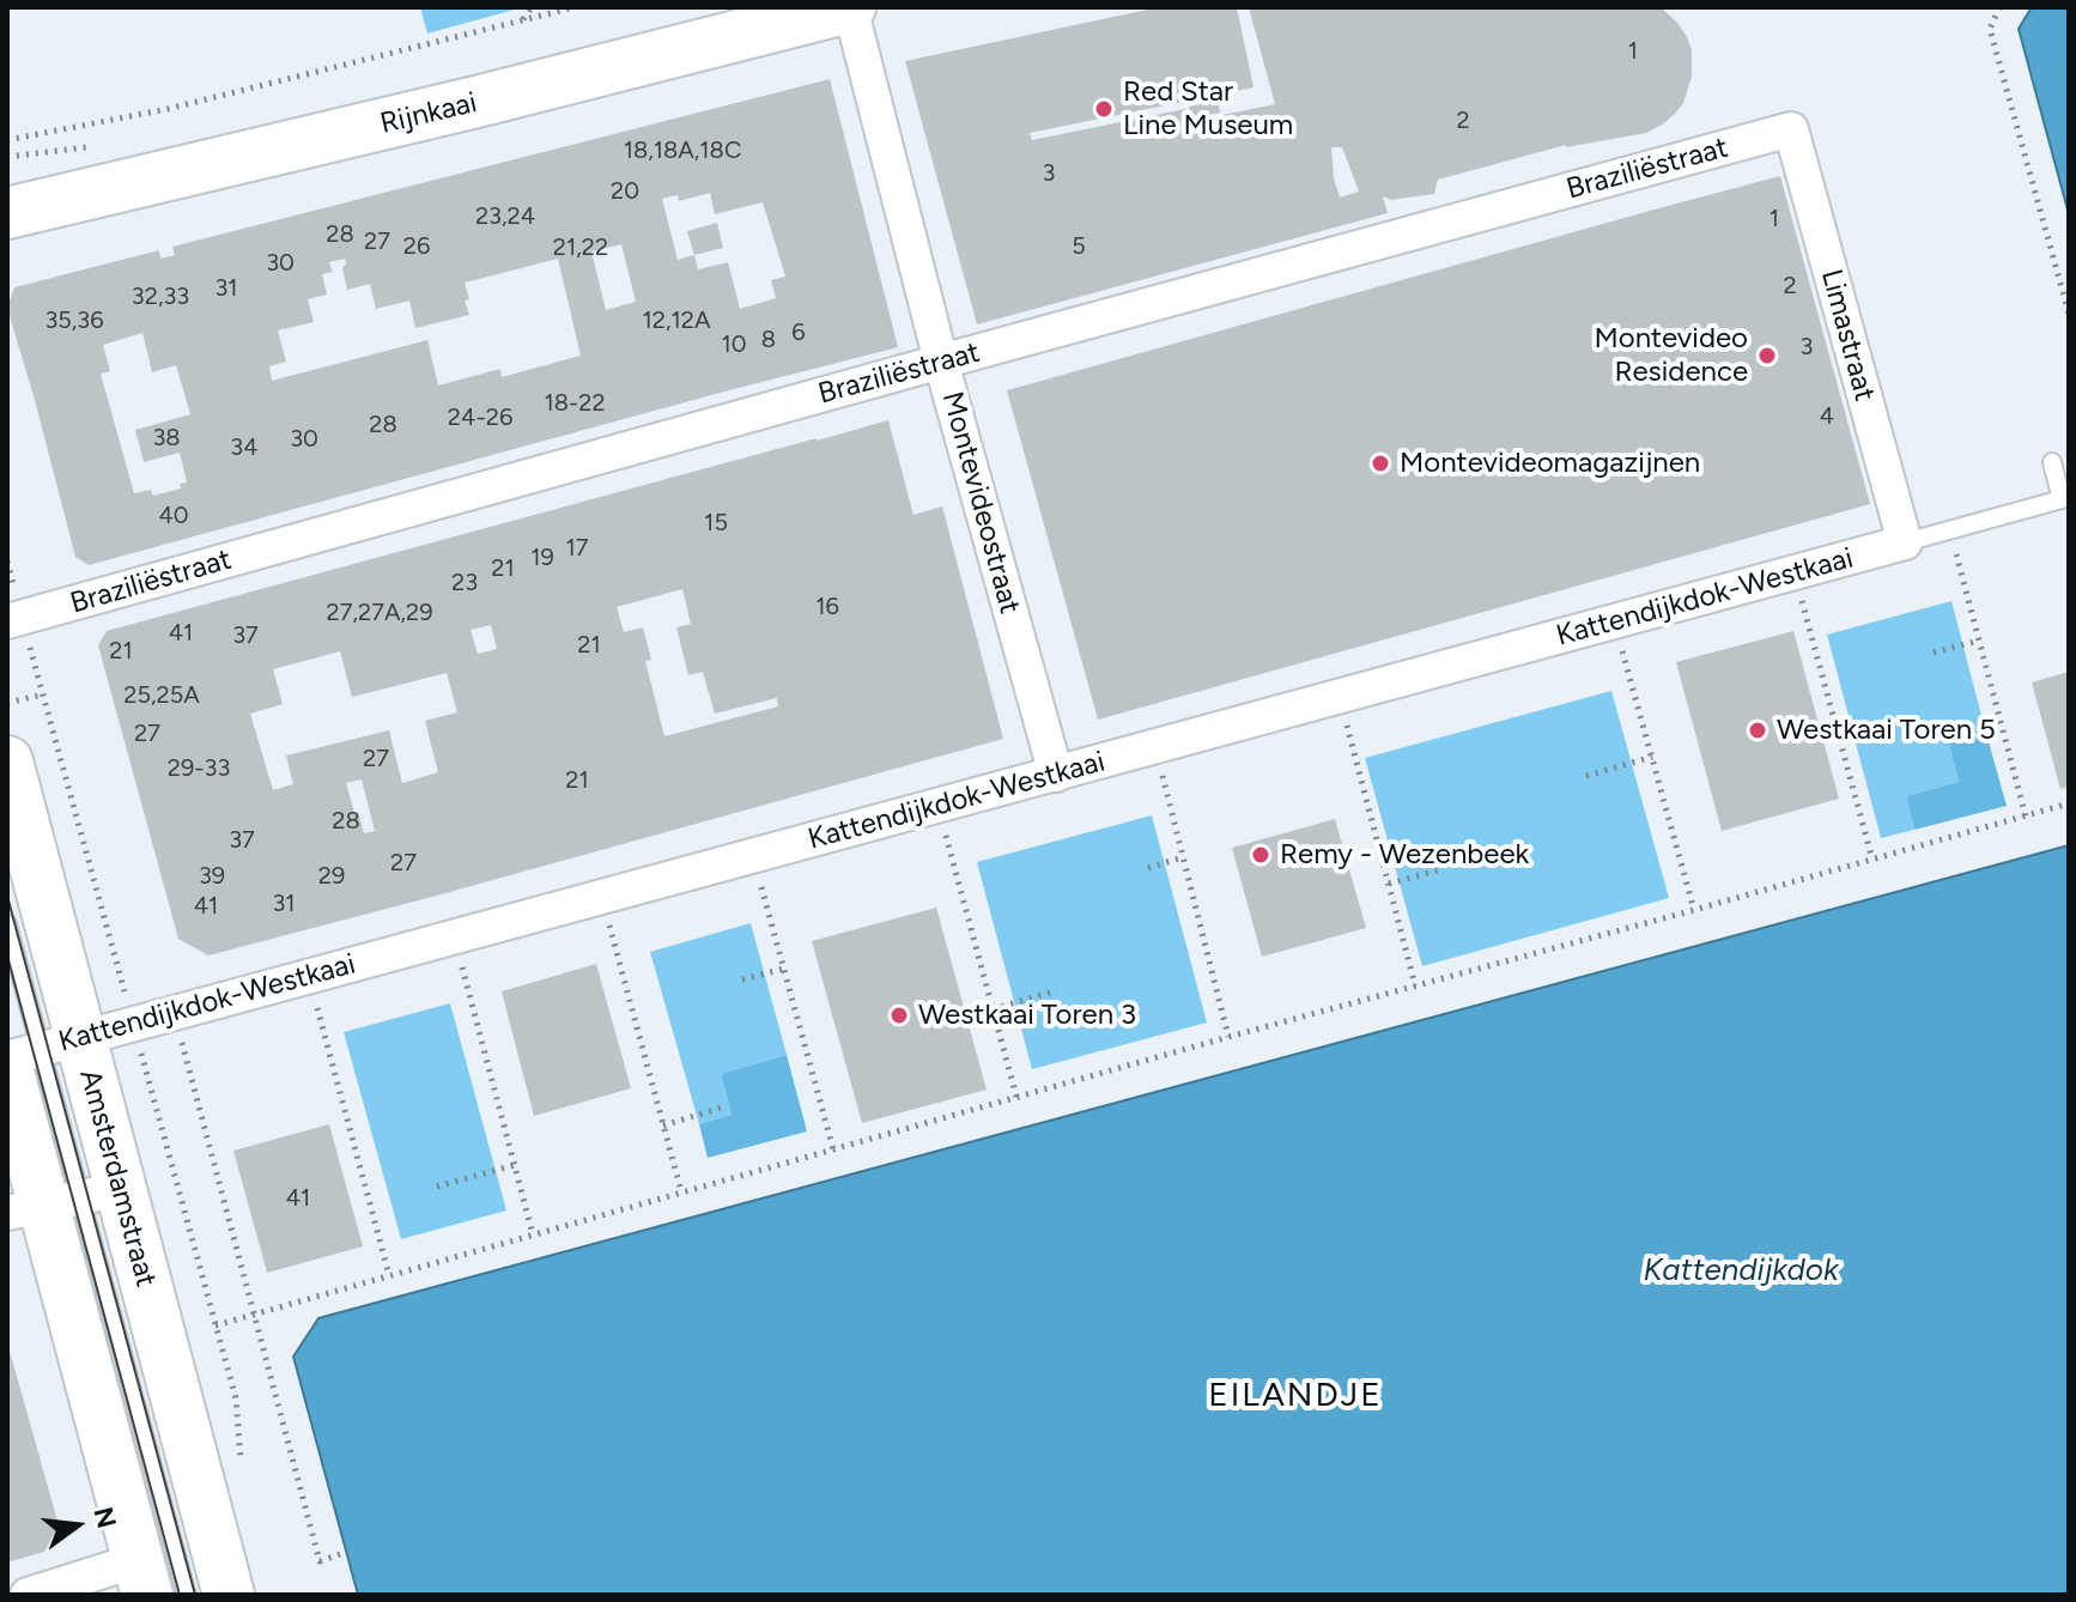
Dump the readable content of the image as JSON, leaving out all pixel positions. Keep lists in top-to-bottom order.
{
  "streets": {
    "street": [
      "Rijnkaai",
      "Braziliëstraat",
      "Limastraat",
      "Montevideostraat",
      "Kattendijkdok-Westkaai",
      "Amsterdamstraat"
    ]
  },
  "crossings": [
    ["Rijnkaai", "Montevideostraat"],
    ["Braziliëstraat", "Limastraat"],
    ["Braziliëstraat", "Montevideostraat"],
    ["Limastraat", "Kattendijkdok-Westkaai"],
    ["Montevideostraat", "Kattendijkdok-Westkaai"],
    ["Kattendijkdok-Westkaai", "Amsterdamstraat"]
  ],
  "districts": ["EILANDJE"],
  "water": ["Kattendijkdok"],
  "places": [
    "Red Star Line Museum",
    "Montevideo Residence",
    "Montevideomagazijnen",
    "Westkaai Toren 5",
    "Remy - Wezenbeek",
    "Westkaai Toren 3"
  ],
  "house_numbers": [
    "1",
    "2",
    "18,18A,18C",
    "3",
    "20",
    "23,24",
    "1",
    "28",
    "27",
    "26",
    "5",
    "21,22",
    "30",
    "2",
    "31",
    "32,33",
    "35,36",
    "12,12A",
    "6",
    "8",
    "10",
    "3",
    "18-22",
    "4",
    "24-26",
    "28",
    "38",
    "30",
    "34",
    "40",
    "15",
    "17",
    "19",
    "21",
    "23",
    "16",
    "27,27A,29",
    "41",
    "37",
    "21",
    "21",
    "25,25A",
    "27",
    "27",
    "29-33",
    "21",
    "28",
    "37",
    "27",
    "39",
    "29",
    "31",
    "41",
    "41"
  ],
  "north": "right"
}
